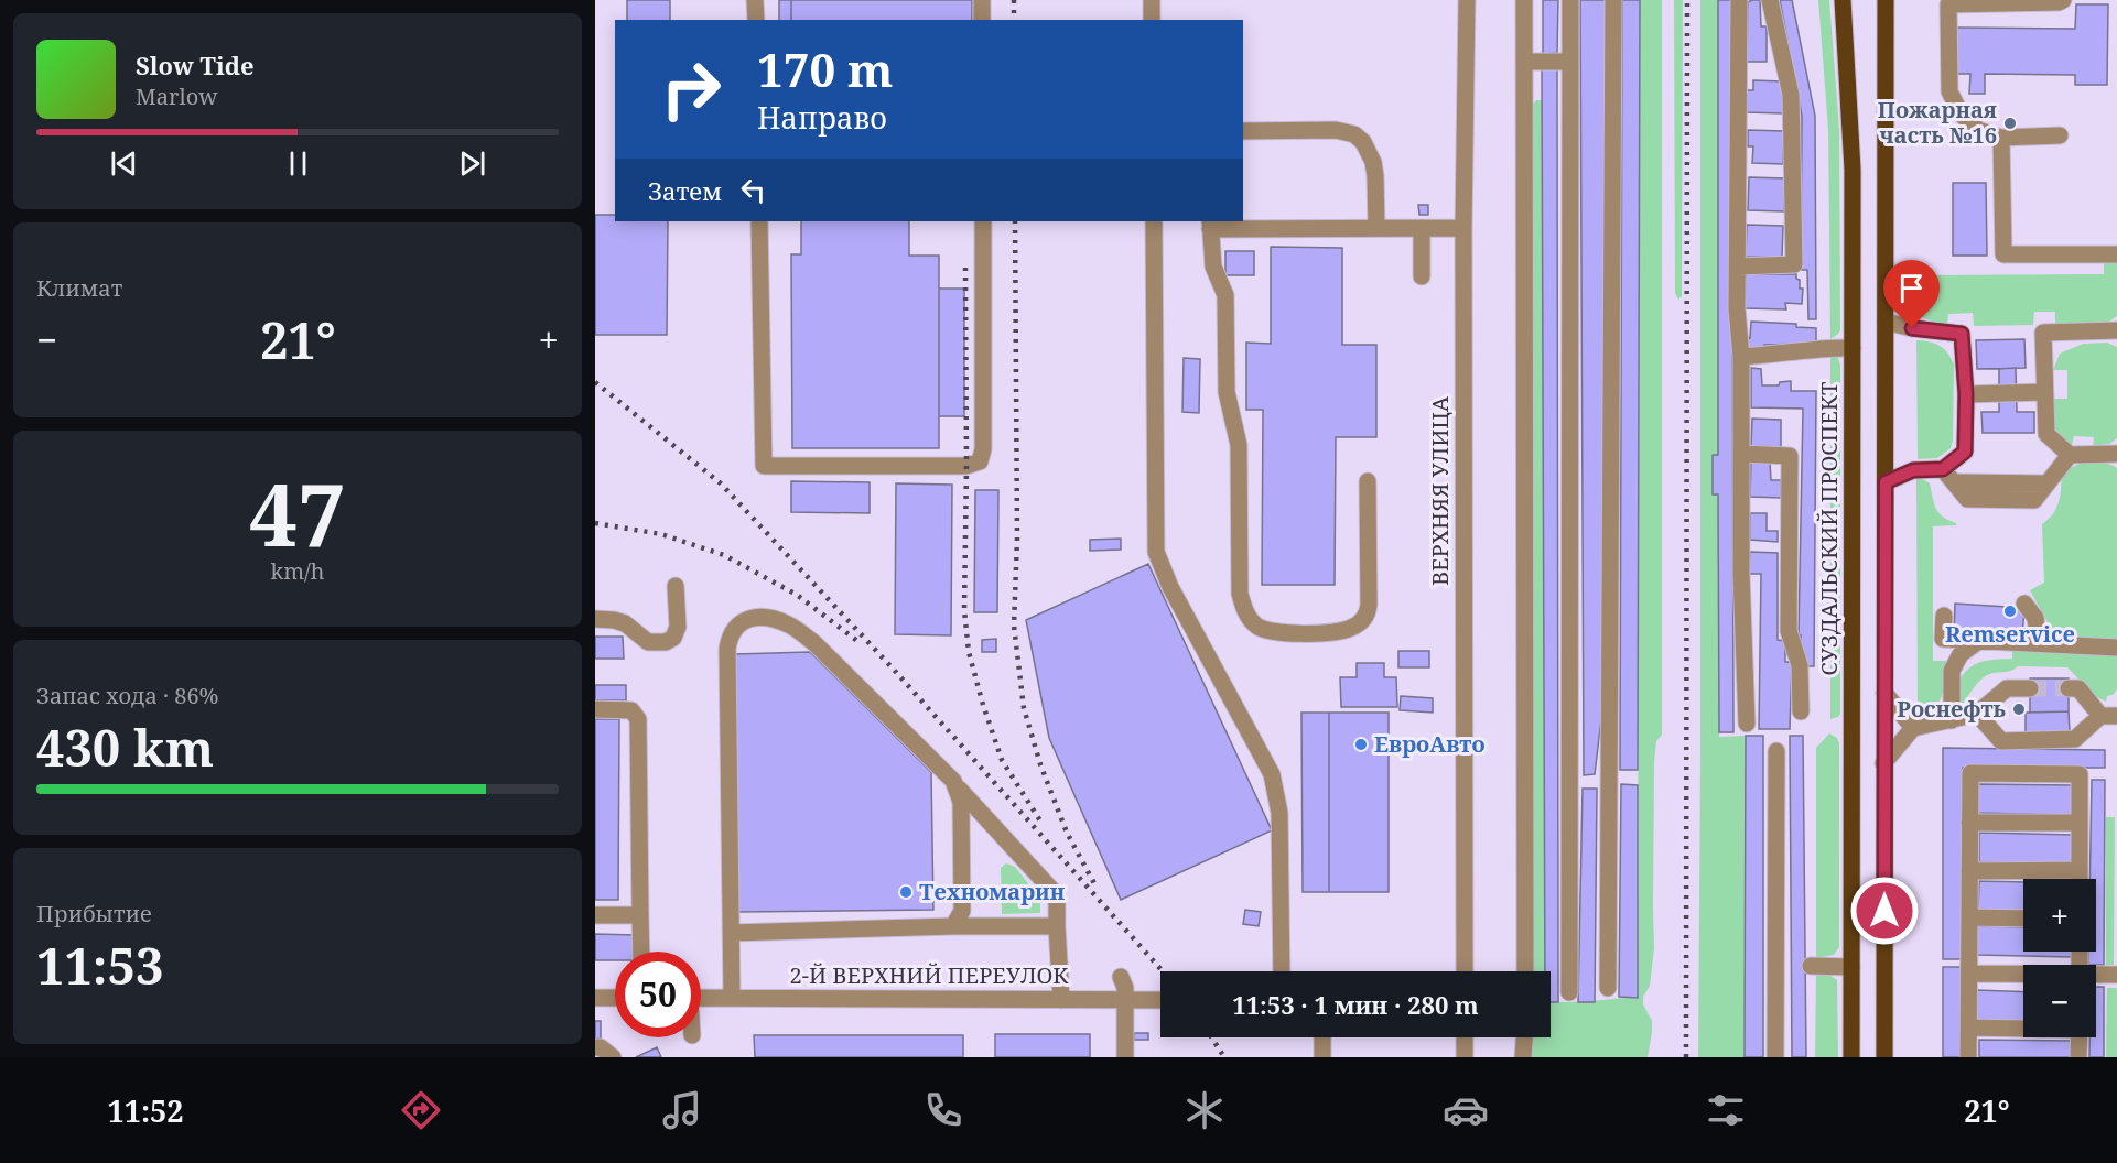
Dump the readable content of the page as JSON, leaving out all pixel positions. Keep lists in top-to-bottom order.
{
  "streets": {
    "main road": ["СУЗДАЛЬСКИЙ ПРОСПЕКТ"],
    "street": ["ВЕРХНЯЯ УЛИЦА", "2-Й ВЕРХНИЙ ПЕРЕУЛОК"]
  },
  "places": [
    "Пожарная часть №16",
    "Remservice",
    "Роснефть",
    "ЕвроАвто",
    "Техномарин"
  ],
  "page": {
    "turn": ["170 m", "Направо"],
    "song": ["Slow Tide", "Marlow"],
    "then": "Затем",
    "tile": [
      "Климат",
      ["47", "km/h"],
      ["Запас хода · 86%", "430 km"],
      ["Прибытие", "11:53"]
    ],
    "heat": ["−", "21°", "+"],
    "map_buttons": ["+", "−"],
    "limit": "50",
    "trip": "11:53 · 1 мин · 280 m",
    "tabs": ["11:52", "21°"]
  }
}
